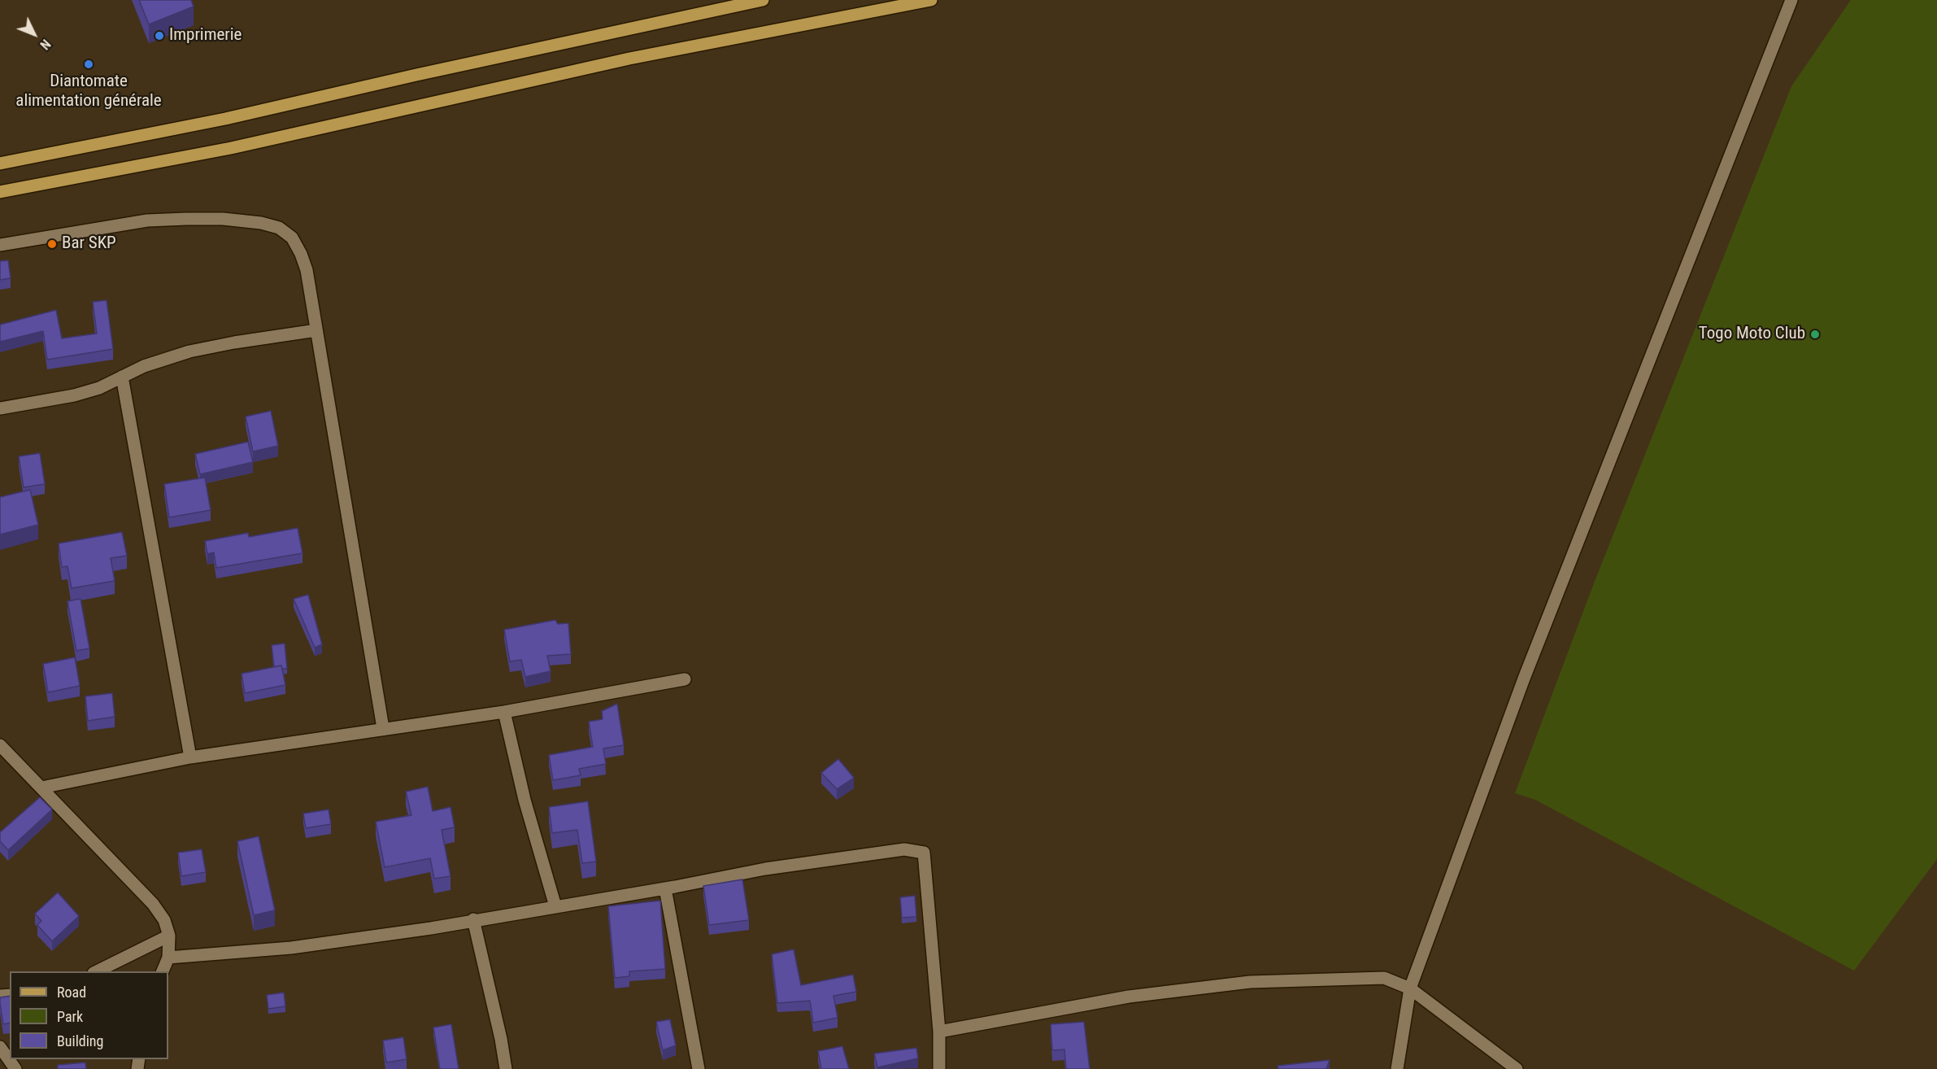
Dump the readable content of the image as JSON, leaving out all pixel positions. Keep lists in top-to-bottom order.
{
  "places": [
    "Imprimerie",
    "Diantomate alimentation générale",
    "Bar SKP",
    "Togo Moto Club"
  ],
  "legend": ["Road", "Park", "Building"],
  "north": "bottom right"
}
